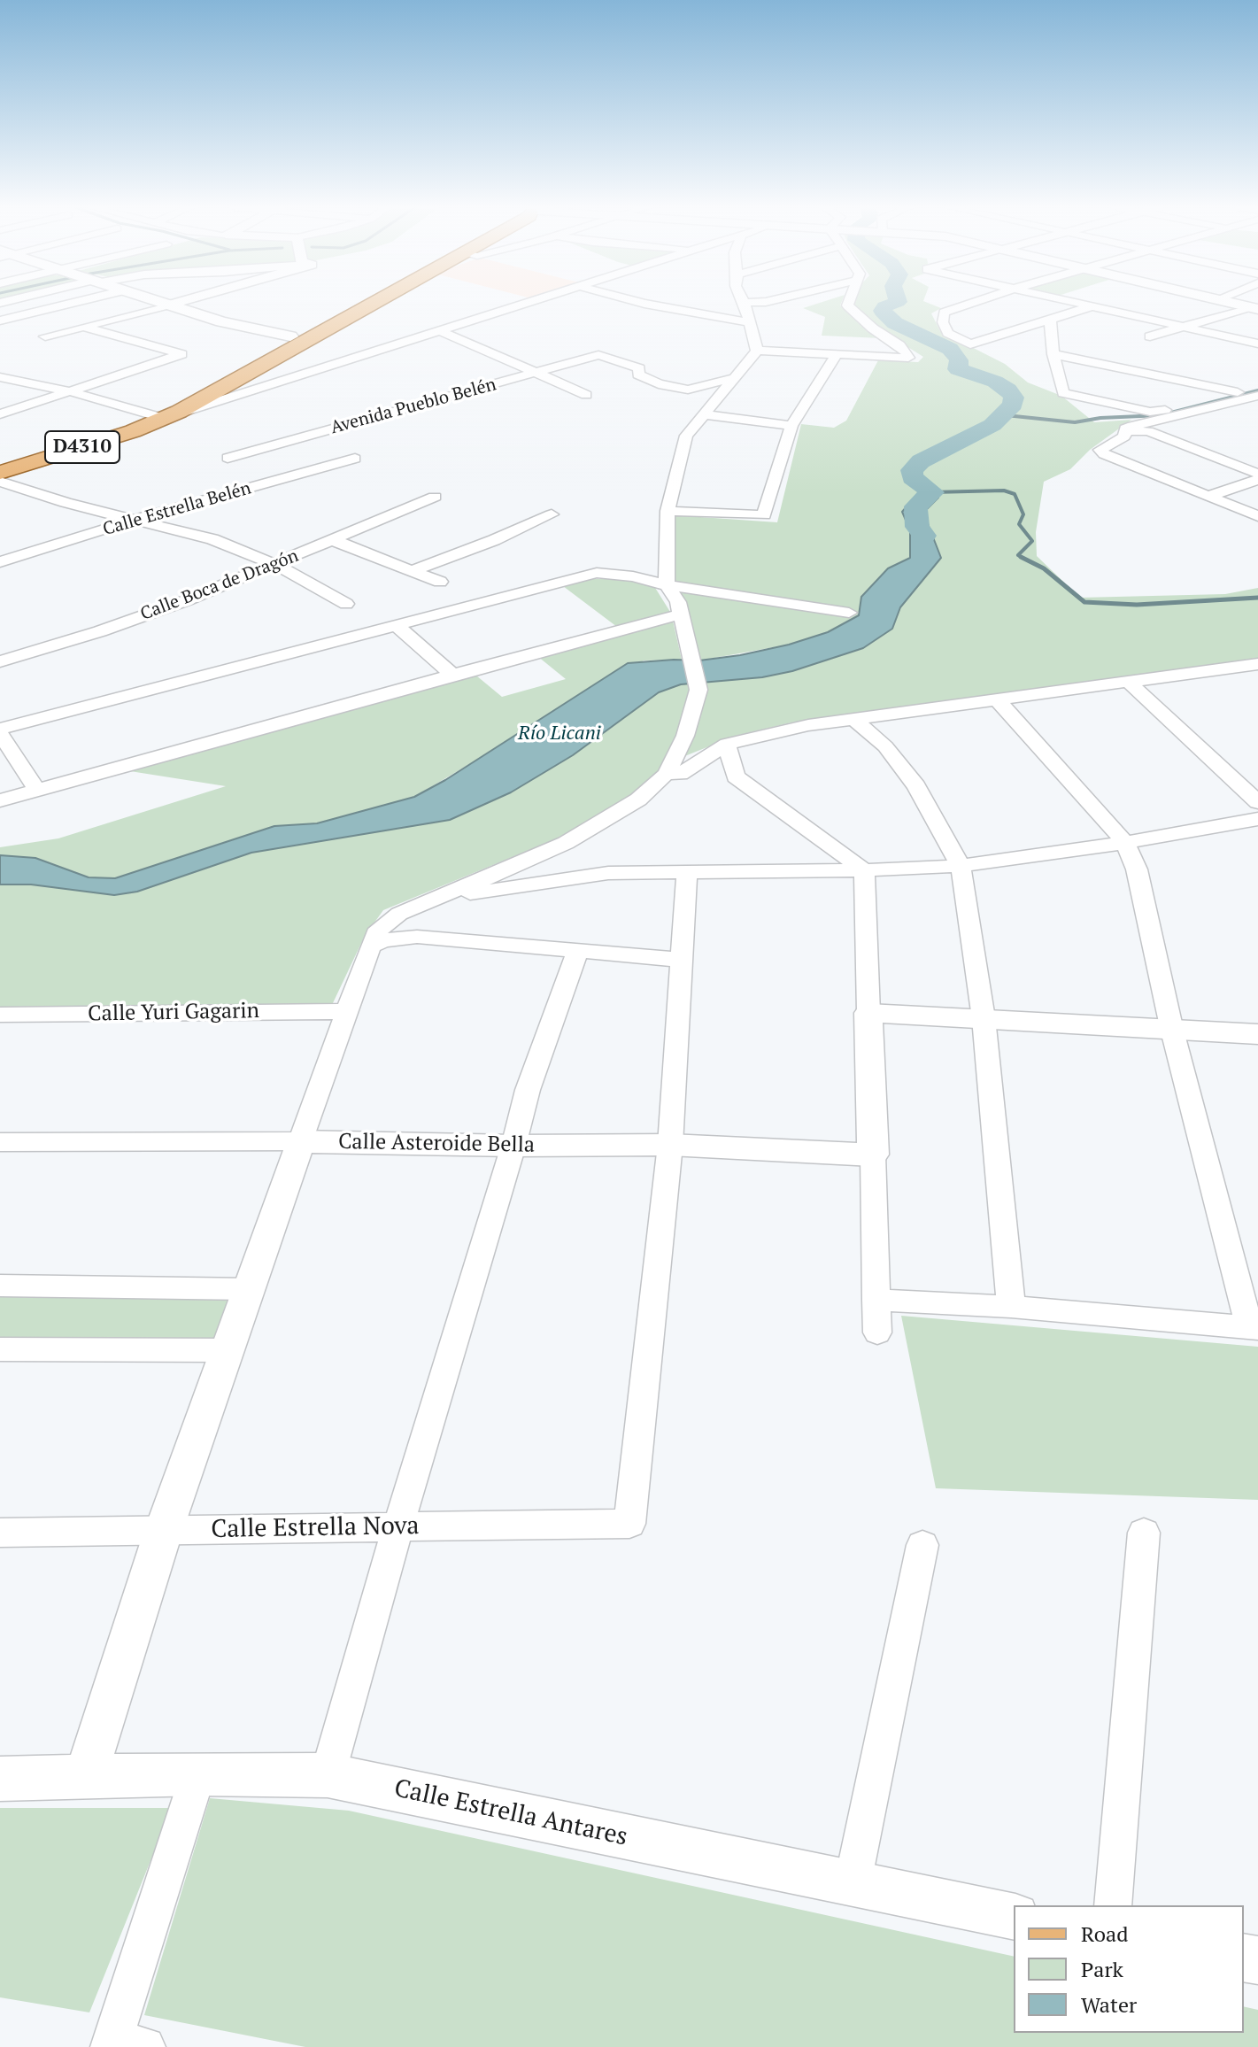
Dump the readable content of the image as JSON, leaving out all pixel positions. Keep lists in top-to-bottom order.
{
  "streets": {
    "main road": ["D4310"],
    "street": [
      "Avenida Pueblo Belén",
      "Calle Estrella Belén",
      "Calle Boca de Dragón",
      "Calle Yuri Gagarin",
      "Calle Asteroide Bella",
      "Calle Estrella Nova",
      "Calle Estrella Antares"
    ]
  },
  "crossings": [
    ["Calle Asteroide Bella", "Calle Estrella Nova"]
  ],
  "water": ["Río Licani"],
  "legend": ["Road", "Park", "Water"]
}
